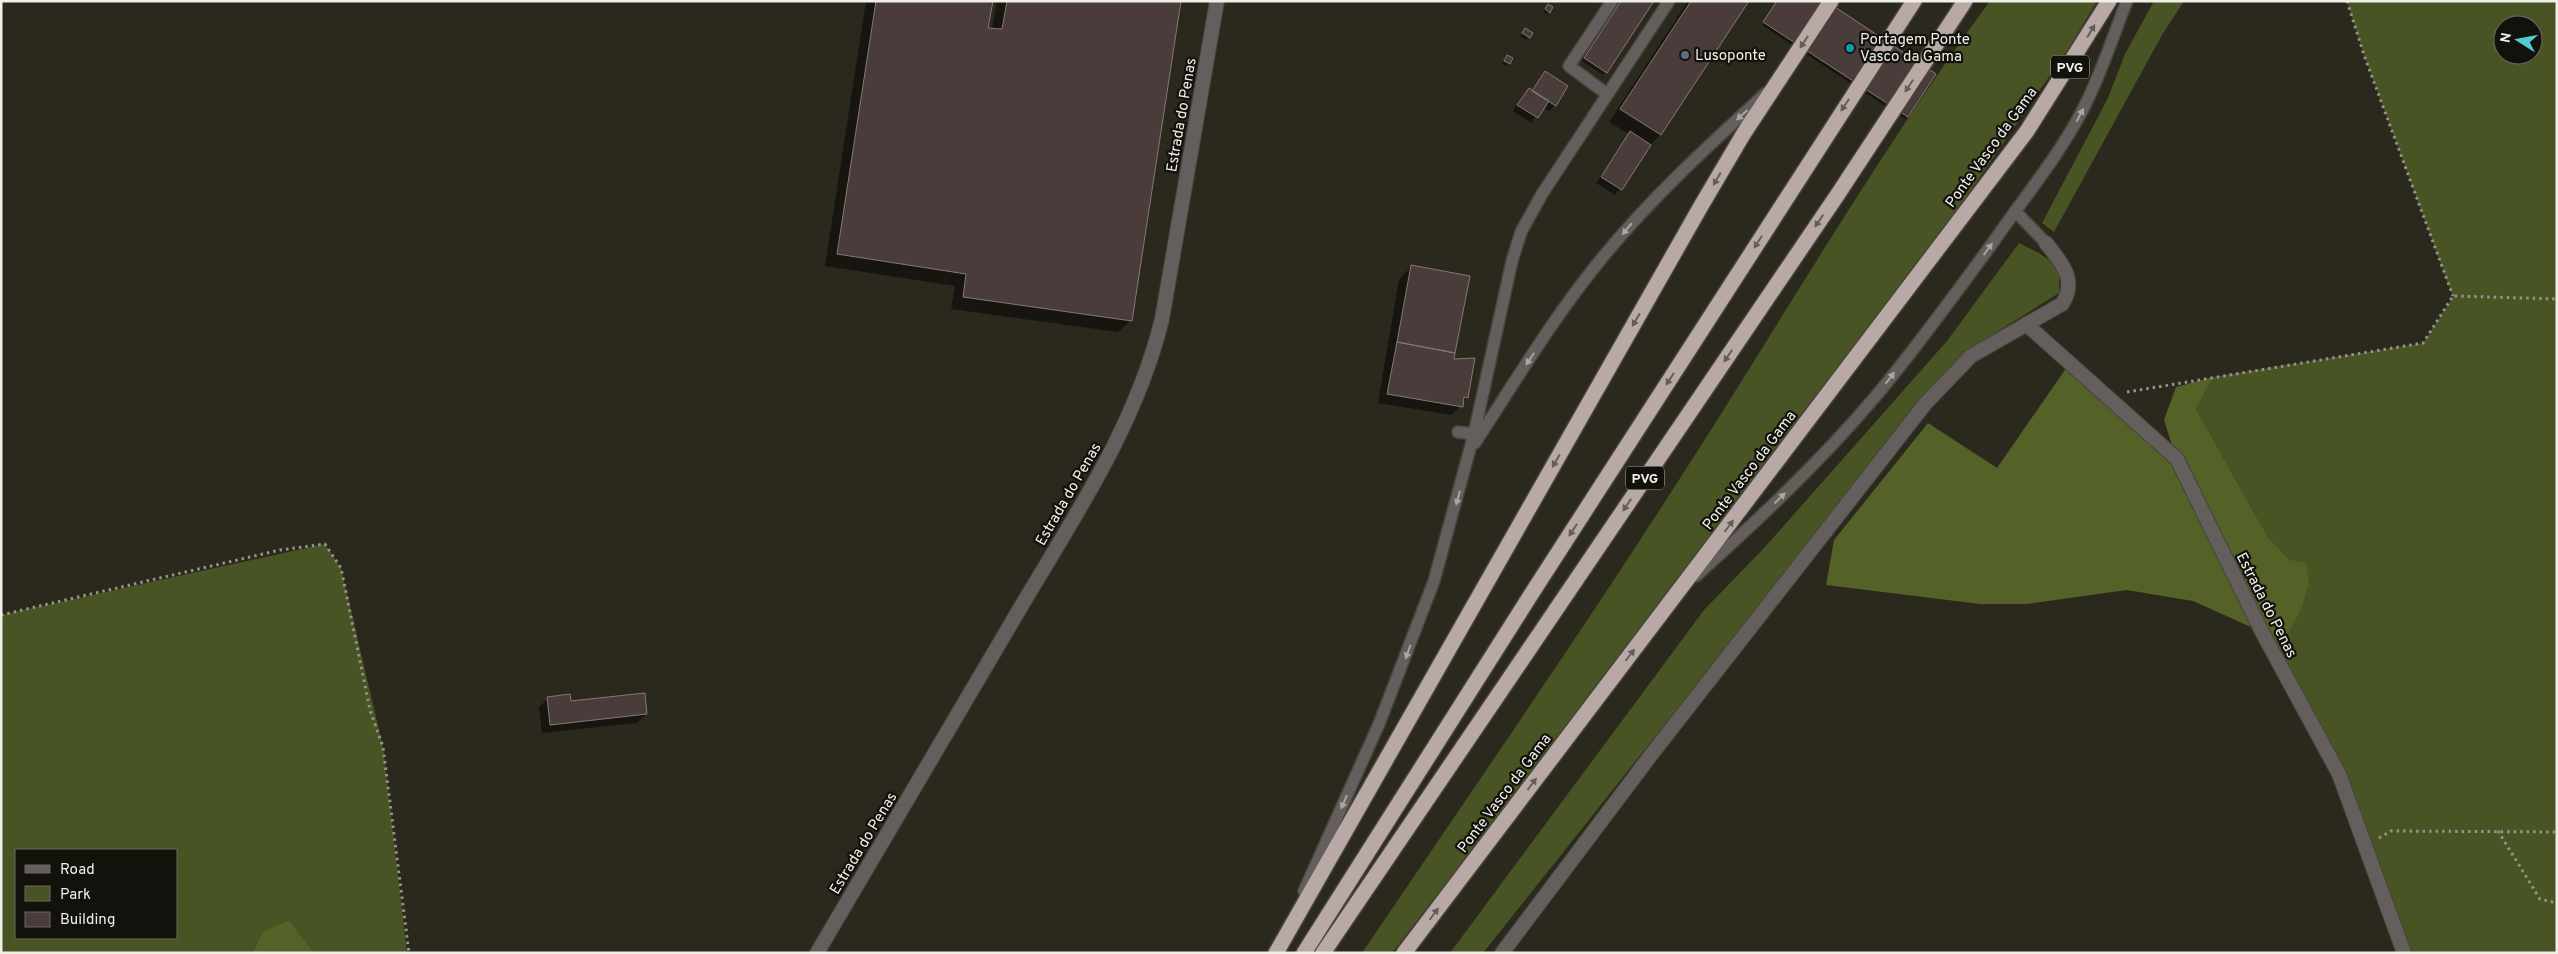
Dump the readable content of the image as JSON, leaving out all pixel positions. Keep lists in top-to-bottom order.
{
  "streets": {
    "highway": ["PVG", "Ponte Vasco da Gama"],
    "street": ["Estrada do Penas"]
  },
  "places": ["Portagem Ponte Vasco da Gama", "Lusoponte"],
  "legend": ["Road", "Park", "Building"],
  "north": "left"
}
